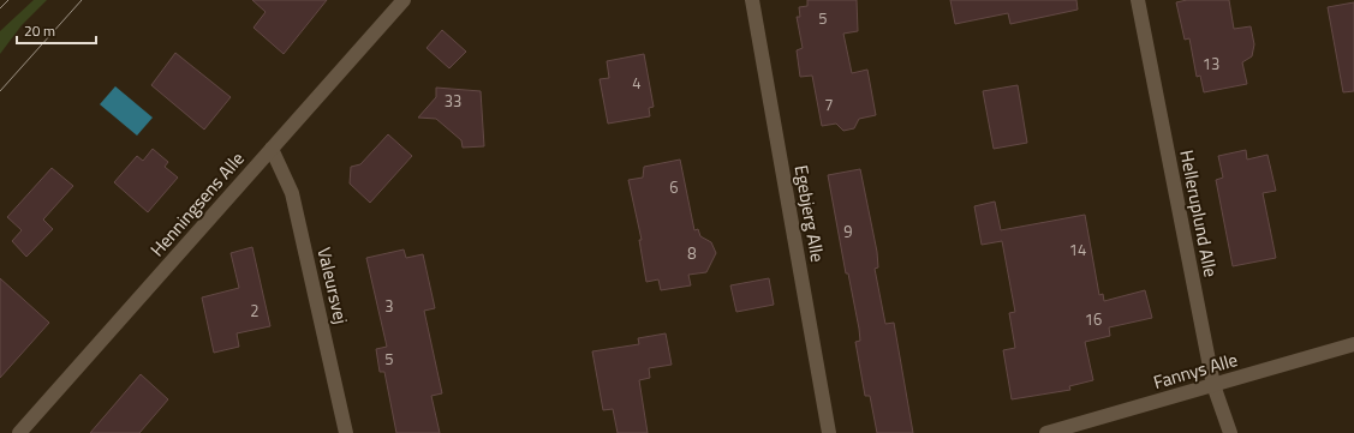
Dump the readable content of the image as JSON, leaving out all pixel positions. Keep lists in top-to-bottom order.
{
  "streets": {
    "street": [
      "Henningsens Alle",
      "Egebjerg Alle",
      "Helleruplund Alle",
      "Valeursvej",
      "Fannys Alle"
    ]
  },
  "crossings": [
    ["Henningsens Alle", "Valeursvej"],
    ["Helleruplund Alle", "Fannys Alle"]
  ],
  "house_numbers": [
    "5",
    "13",
    "4",
    "33",
    "7",
    "6",
    "9",
    "14",
    "8",
    "3",
    "2",
    "16",
    "5"
  ],
  "scale_bar": "20 m"
}
